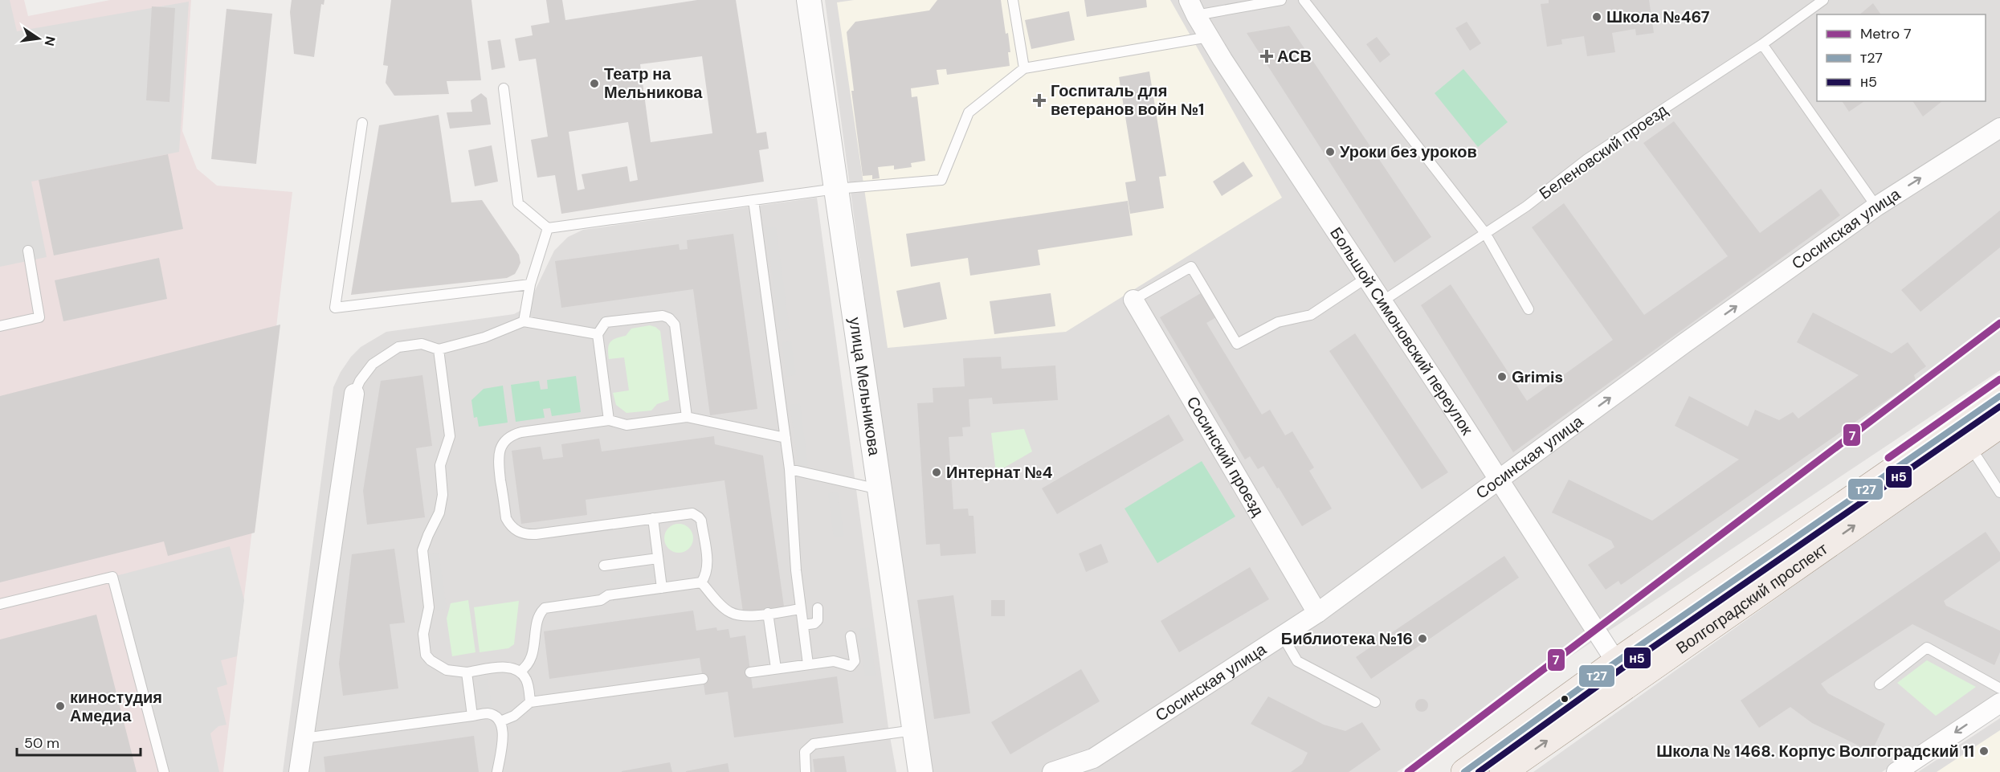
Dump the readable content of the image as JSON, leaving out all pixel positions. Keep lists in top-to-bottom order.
{
  "streets": {
    "main road": ["Волгоградский проспект"],
    "street": [
      "Сосинская улица",
      "Большой Симоновский переулок",
      "улица Мельникова",
      "Сосинский проезд"
    ],
    "lane": ["Беленовский проезд"]
  },
  "crossings": [
    ["Беленовский проезд", "Большой Симоновский переулок"],
    ["Сосинская улица", "Большой Симоновский переулок"],
    ["Сосинская улица", "Сосинский проезд"],
    ["Большой Симоновский переулок", "Волгоградский проспект"]
  ],
  "one_way": ["Сосинская улица"],
  "places": {
    "other": [
      "Школа №467",
      "Театр на Мельникова",
      "Уроки без уроков",
      "Grimis",
      "Интернат №4",
      "Библиотека №16",
      "киностудия Амедиа",
      "Школа № 1468. Корпус Волгоградский 11"
    ],
    "health": ["АСВ", "Госпиталь для ветеранов войн №1"]
  },
  "lines": ["metro line 7", "transit line т27", "transit line н5"],
  "legend": ["Metro 7", "т27", "н5"],
  "scale_bar": "50 m",
  "north": "right"
}
